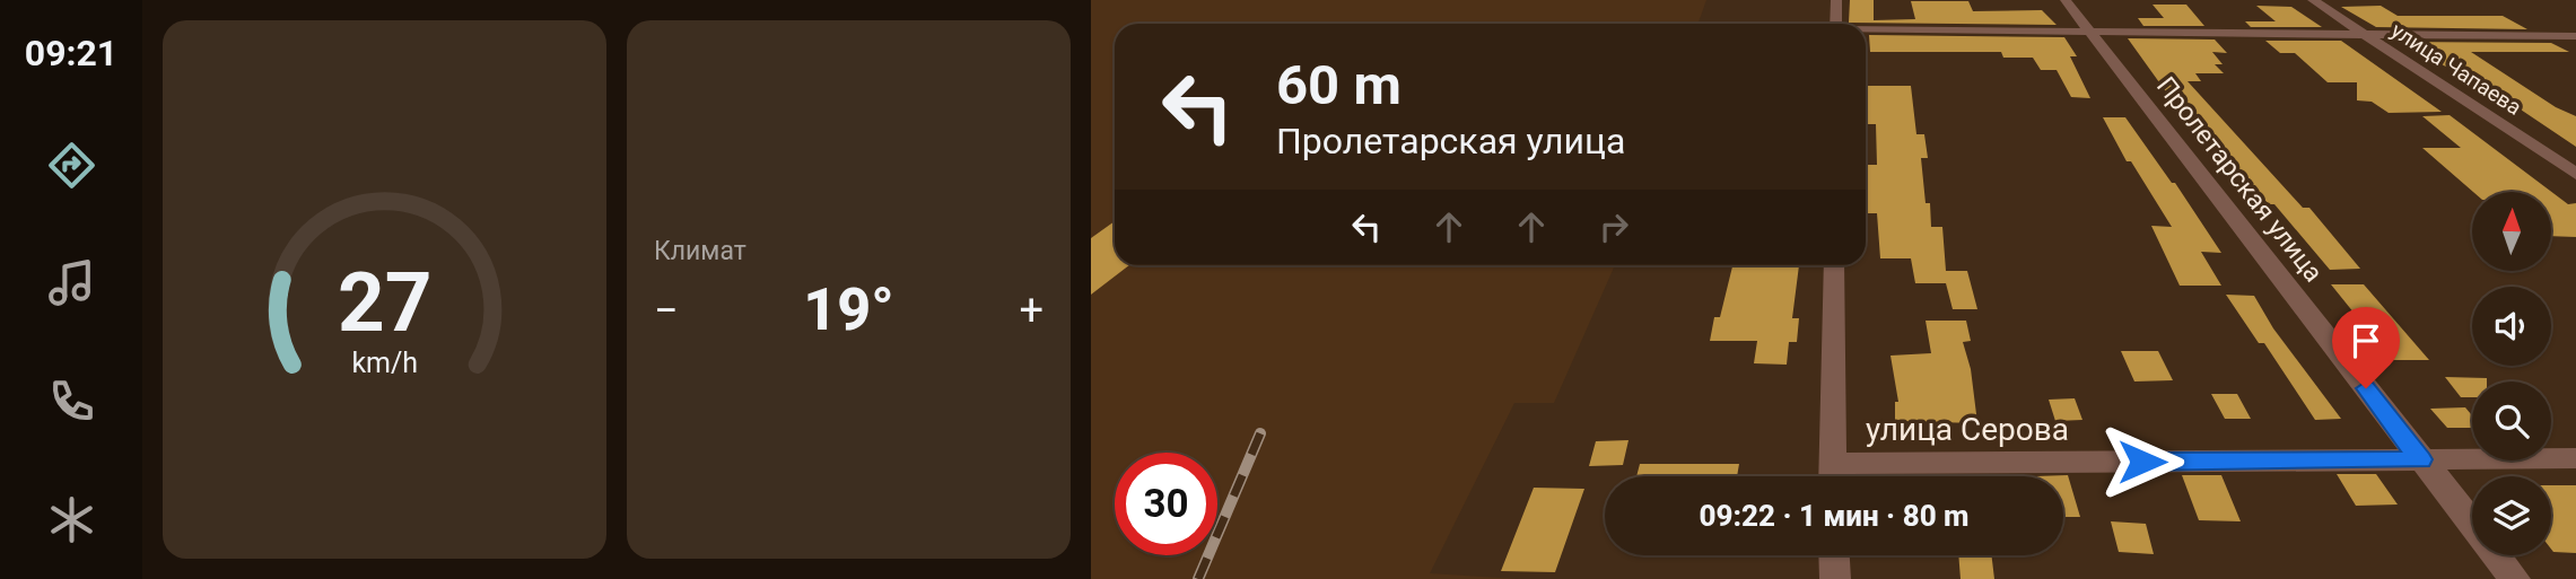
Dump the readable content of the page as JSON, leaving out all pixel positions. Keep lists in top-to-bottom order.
{
  "streets": {
    "street": ["улица Чапаева", "Пролетарская улица", "улица Серова"]
  },
  "crossings": [
    ["Пролетарская улица", "улица Серова"]
  ],
  "north": "top",
  "page": {
    "tabs": "09:21",
    "tile": "Климат",
    "turn": ["60 m", "Пролетарская улица"],
    "heat": ["−", "19°", "+"],
    "limit": "30",
    "trip": "09:22 · 1 мин · 80 m",
    "gauge": ["27", "km/h"]
  }
}
